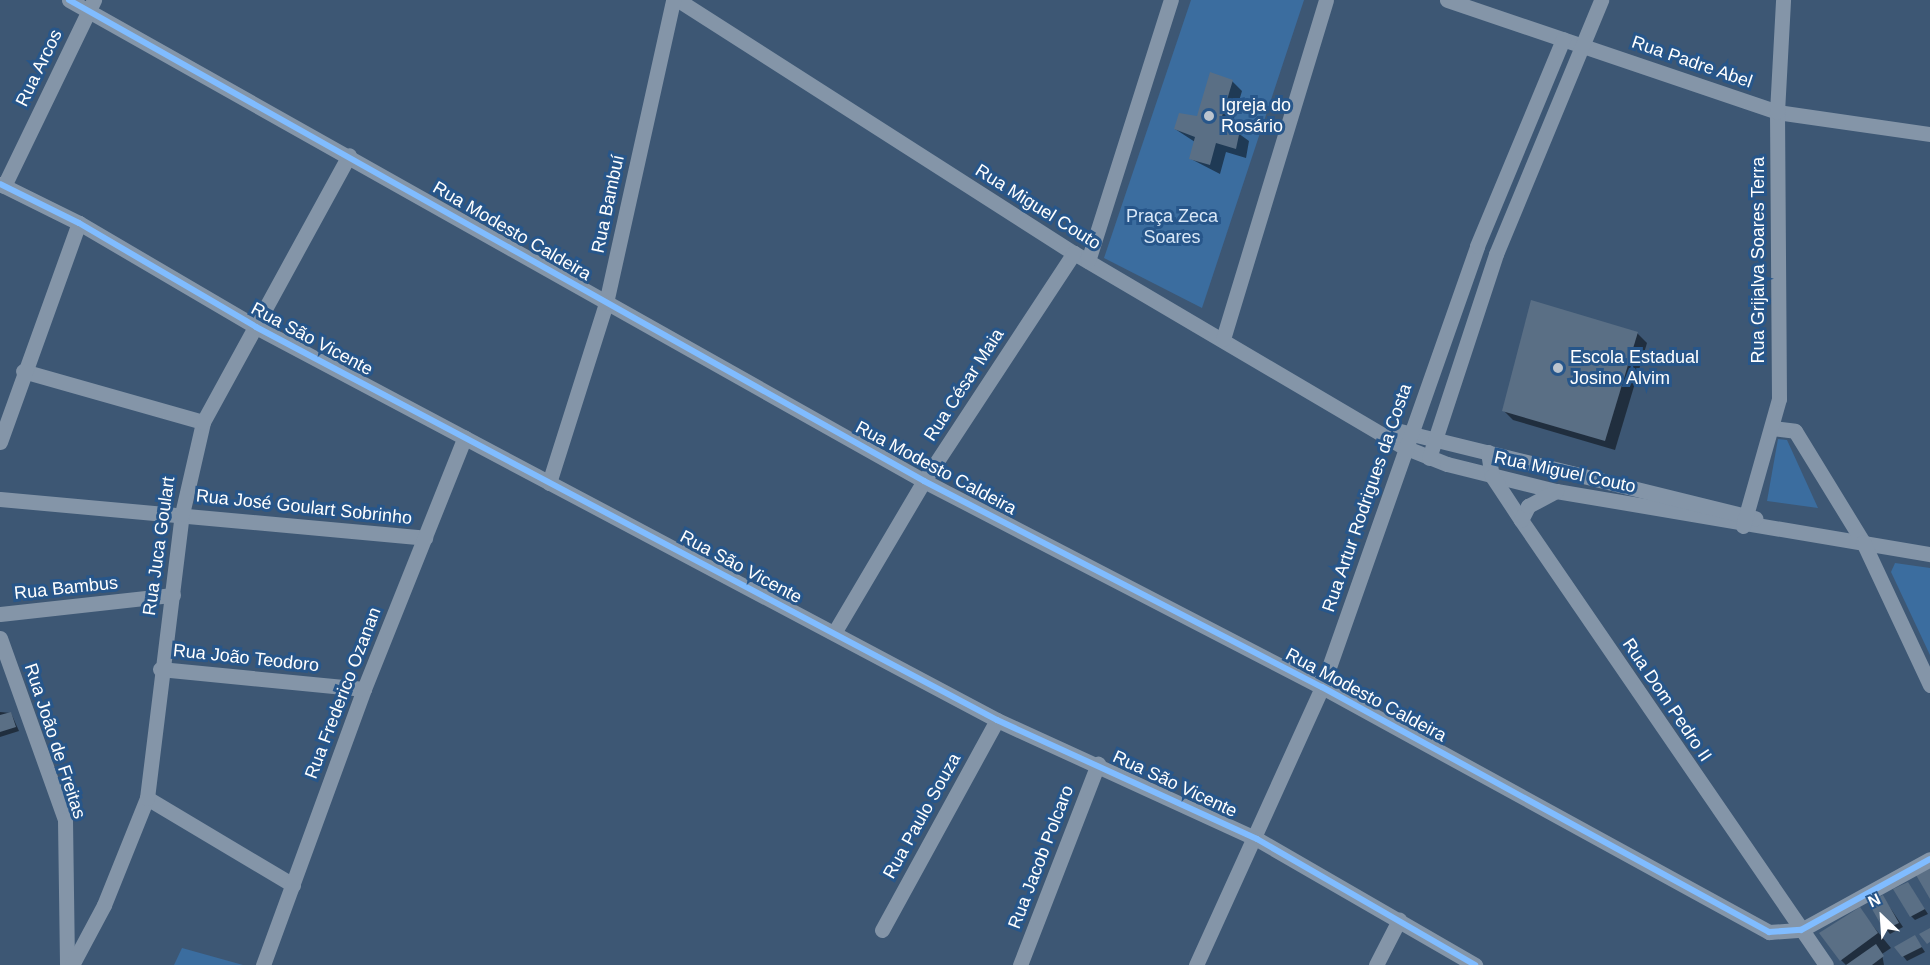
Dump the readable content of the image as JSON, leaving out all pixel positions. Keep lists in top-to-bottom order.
{
  "streets": {
    "street": [
      "Rua Padre Abel",
      "Rua Arcos",
      "Rua Bambuí",
      "Rua Miguel Couto",
      "Rua Modesto Caldeira",
      "Rua Grijalva Soares Terra",
      "Rua São Vicente",
      "Rua César Maia",
      "Rua Artur Rodrigues da Costa",
      "Rua José Goulart Sobrinho",
      "Rua Juca Goulart",
      "Rua Bambus",
      "Rua João Teodoro",
      "Rua Frederico Ozanan",
      "Rua Dom Pedro II",
      "Rua João de Freitas",
      "Rua Paulo Souza",
      "Rua Jacob Polcaro"
    ]
  },
  "crossings": [
    ["Rua Padre Abel", "Rua Grijalva Soares Terra"],
    ["Rua Padre Abel", "Rua Artur Rodrigues da Costa"],
    ["Rua Arcos", "Rua Modesto Caldeira"],
    ["Rua Arcos", "Rua São Vicente"],
    ["Rua Bambuí", "Rua Miguel Couto"],
    ["Rua Bambuí", "Rua Modesto Caldeira"],
    ["Rua Bambuí", "Rua São Vicente"],
    ["Rua Miguel Couto", "Rua Grijalva Soares Terra"],
    ["Rua Miguel Couto", "Rua César Maia"],
    ["Rua Miguel Couto", "Rua Artur Rodrigues da Costa"],
    ["Rua Miguel Couto", "Rua Dom Pedro II"],
    ["Rua Modesto Caldeira", "Rua César Maia"],
    ["Rua Modesto Caldeira", "Rua Artur Rodrigues da Costa"],
    ["Rua Modesto Caldeira", "Rua Juca Goulart"],
    ["Rua Modesto Caldeira", "Rua Dom Pedro II"],
    ["Rua São Vicente", "Rua César Maia"],
    ["Rua São Vicente", "Rua Artur Rodrigues da Costa"],
    ["Rua São Vicente", "Rua Juca Goulart"],
    ["Rua São Vicente", "Rua Frederico Ozanan"],
    ["Rua São Vicente", "Rua Paulo Souza"],
    ["Rua São Vicente", "Rua Jacob Polcaro"],
    ["Rua José Goulart Sobrinho", "Rua Juca Goulart"],
    ["Rua José Goulart Sobrinho", "Rua Frederico Ozanan"],
    ["Rua Juca Goulart", "Rua Bambus"],
    ["Rua Juca Goulart", "Rua João Teodoro"],
    ["Rua João Teodoro", "Rua Frederico Ozanan"]
  ],
  "parks": ["Praça Zeca Soares"],
  "places": ["Igreja do Rosário", "Escola Estadual Josino Alvim"],
  "north": "top left"
}
